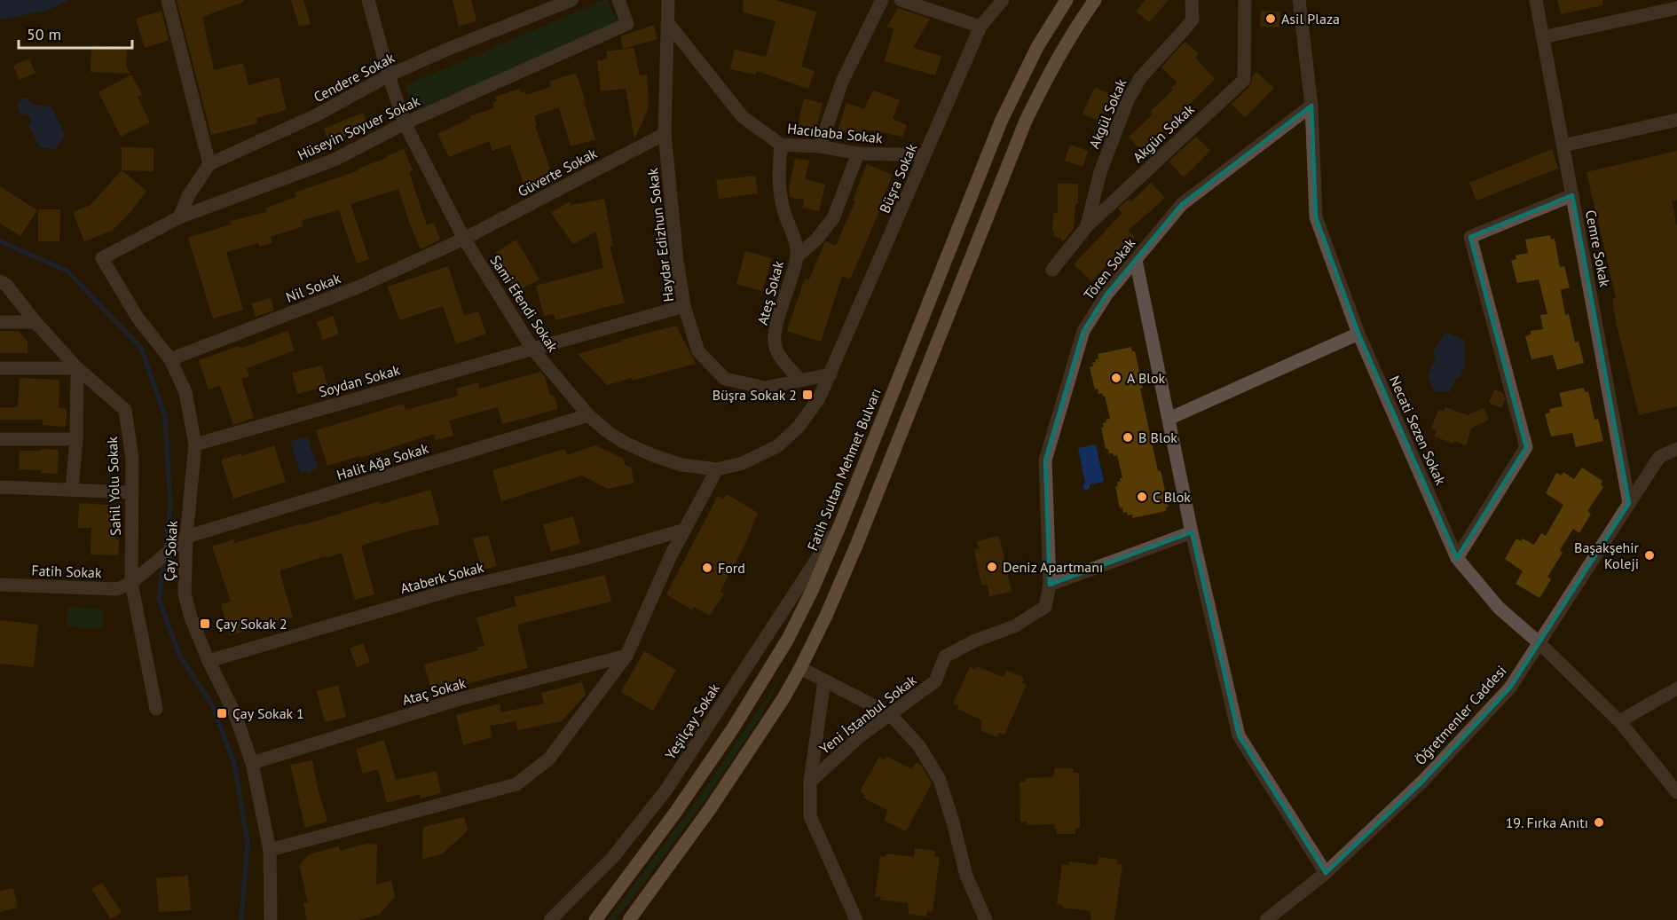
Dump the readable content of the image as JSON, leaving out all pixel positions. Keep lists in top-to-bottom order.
{
  "streets": {
    "main road": ["Fatih Sultan Mehmet Bulvarı"],
    "street": [
      "Cendere Sokak",
      "Akgül Sokak",
      "Hüseyin Soyuer Sokak",
      "Hacıbaba Sokak",
      "Akgün Sokak",
      "Güverte Sokak",
      "Büşra Sokak",
      "Haydar Edizhun Sokak",
      "Cemre Sokak",
      "Tören Sokak",
      "Nil Sokak",
      "Ateş Sokak",
      "Sami Efendi Sokak",
      "Soydan Sokak",
      "Necati Sezen Sokak",
      "Halit Ağa Sokak",
      "Sahil Yolu Sokak",
      "Çay Sokak",
      "Fatih Sokak",
      "Ataberk Sokak",
      "Ataç Sokak",
      "Yeni İstanbul Sokak",
      "Öğretmenler Caddesi",
      "Yeşilçay Sokak"
    ]
  },
  "crossings": [
    ["Cendere Sokak", "Sami Efendi Sokak"],
    ["Akgül Sokak", "Akgün Sokak"],
    ["Hüseyin Soyuer Sokak", "Sami Efendi Sokak"],
    ["Hüseyin Soyuer Sokak", "Çay Sokak"],
    ["Hacıbaba Sokak", "Büşra Sokak"],
    ["Hacıbaba Sokak", "Haydar Edizhun Sokak"],
    ["Hacıbaba Sokak", "Ateş Sokak"],
    ["Güverte Sokak", "Haydar Edizhun Sokak"],
    ["Güverte Sokak", "Nil Sokak"],
    ["Güverte Sokak", "Sami Efendi Sokak"],
    ["Büşra Sokak", "Haydar Edizhun Sokak"],
    ["Büşra Sokak", "Sami Efendi Sokak"],
    ["Haydar Edizhun Sokak", "Ateş Sokak"],
    ["Haydar Edizhun Sokak", "Sami Efendi Sokak"],
    ["Haydar Edizhun Sokak", "Soydan Sokak"],
    ["Cemre Sokak", "Öğretmenler Caddesi"],
    ["Tören Sokak", "Necati Sezen Sokak"],
    ["Tören Sokak", "Yeni İstanbul Sokak"],
    ["Nil Sokak", "Sami Efendi Sokak"],
    ["Nil Sokak", "Çay Sokak"],
    ["Sami Efendi Sokak", "Soydan Sokak"],
    ["Sami Efendi Sokak", "Halit Ağa Sokak"],
    ["Soydan Sokak", "Çay Sokak"],
    ["Necati Sezen Sokak", "Öğretmenler Caddesi"],
    ["Halit Ağa Sokak", "Çay Sokak"],
    ["Fatih Sultan Mehmet Bulvarı", "Yeşilçay Sokak"],
    ["Sahil Yolu Sokak", "Fatih Sokak"],
    ["Çay Sokak", "Ataberk Sokak"],
    ["Çay Sokak", "Ataç Sokak"]
  ],
  "places": {
    "other": [
      "Asil Plaza",
      "A Blok",
      "B Blok",
      "C Blok",
      "Başakşehir Koleji",
      "Deniz Apartmanı",
      "Ford",
      "19. Fırka Anıtı"
    ],
    "transit": ["Büşra Sokak 2", "Çay Sokak 2", "Çay Sokak 1"]
  },
  "scale_bar": "50 m"
}
